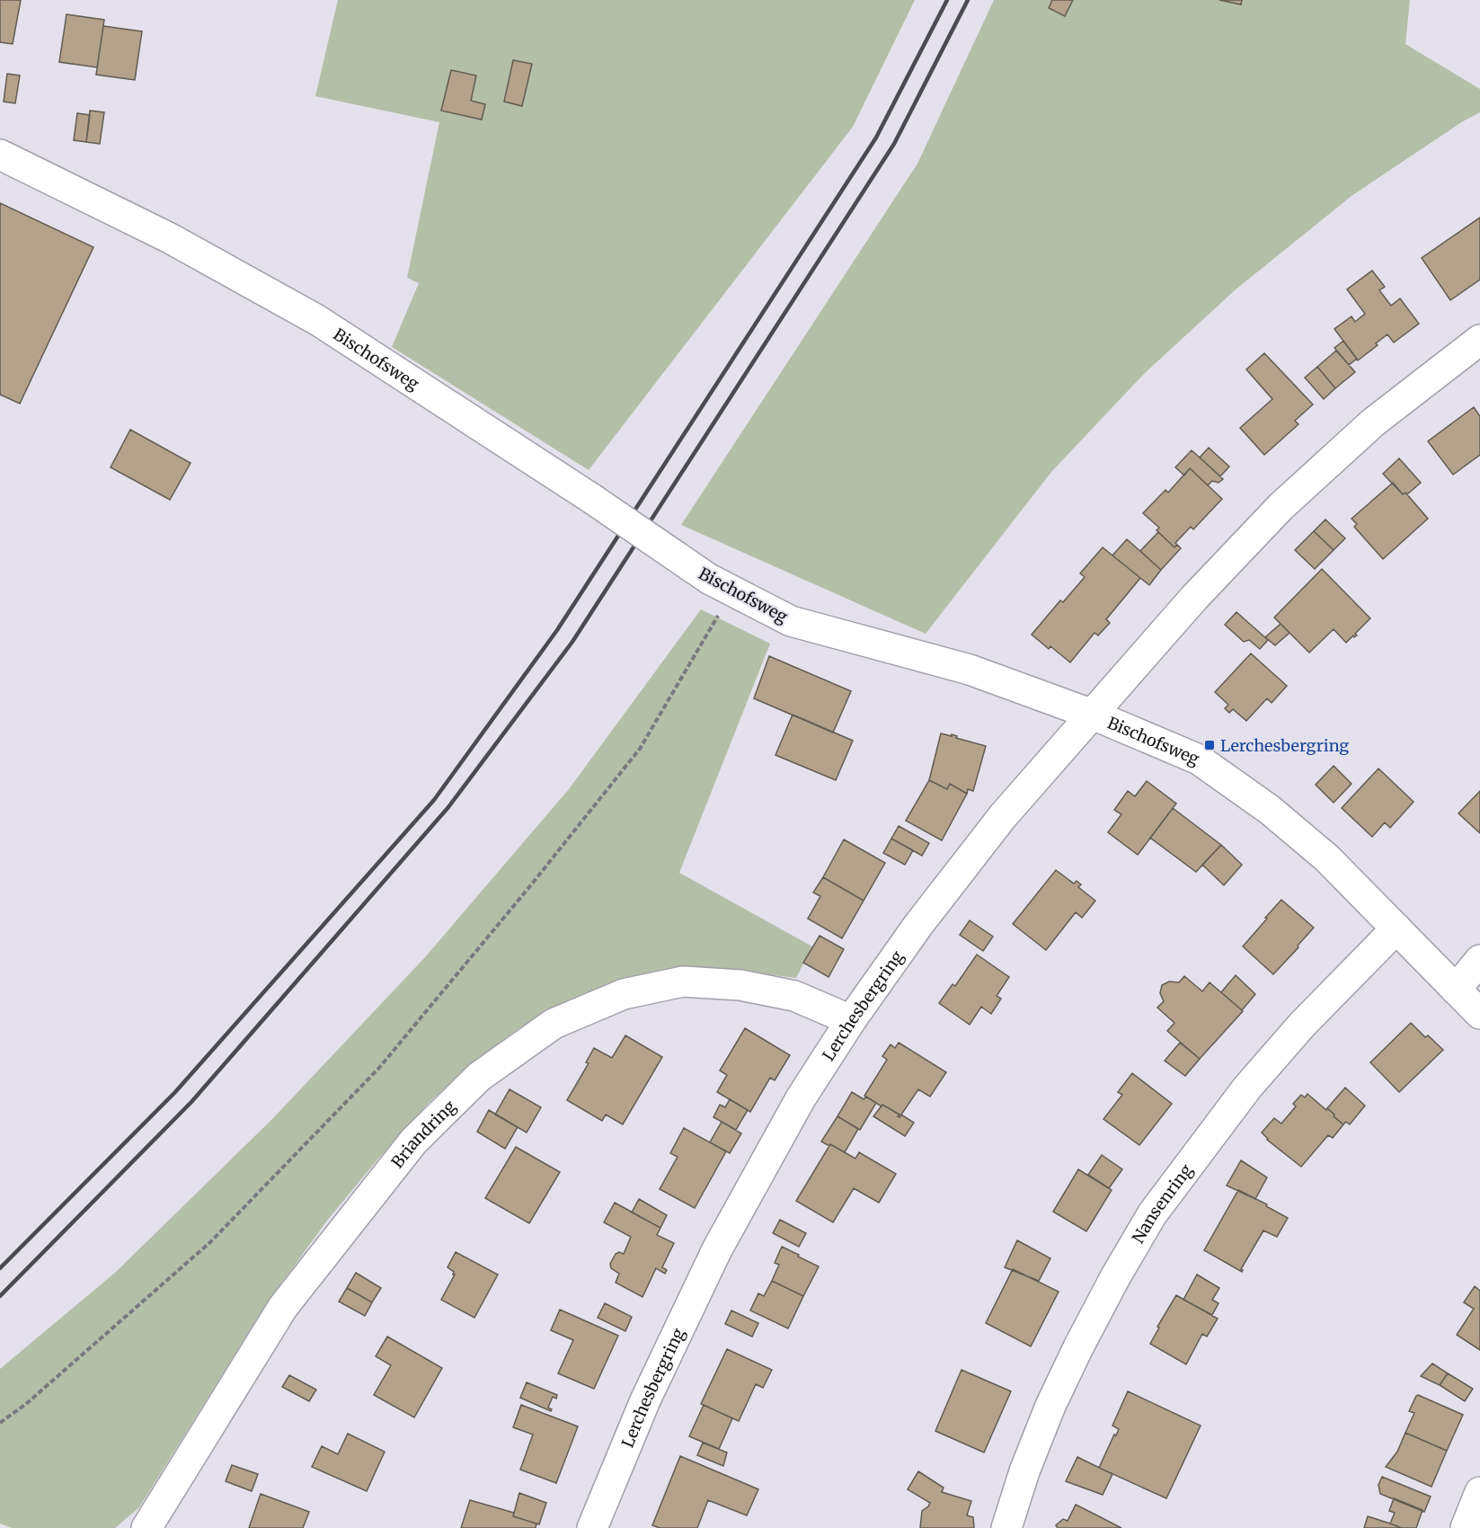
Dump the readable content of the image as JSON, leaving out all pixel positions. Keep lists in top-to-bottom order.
{
  "streets": {
    "street": [
      "Bischofsweg",
      "Lerchesbergring",
      "Briandring",
      "Nansenring"
    ]
  },
  "crossings": [
    ["Bischofsweg", "Lerchesbergring"],
    ["Bischofsweg", "Nansenring"],
    ["Lerchesbergring", "Briandring"]
  ],
  "places": {
    "transit": ["Lerchesbergring"]
  }
}
